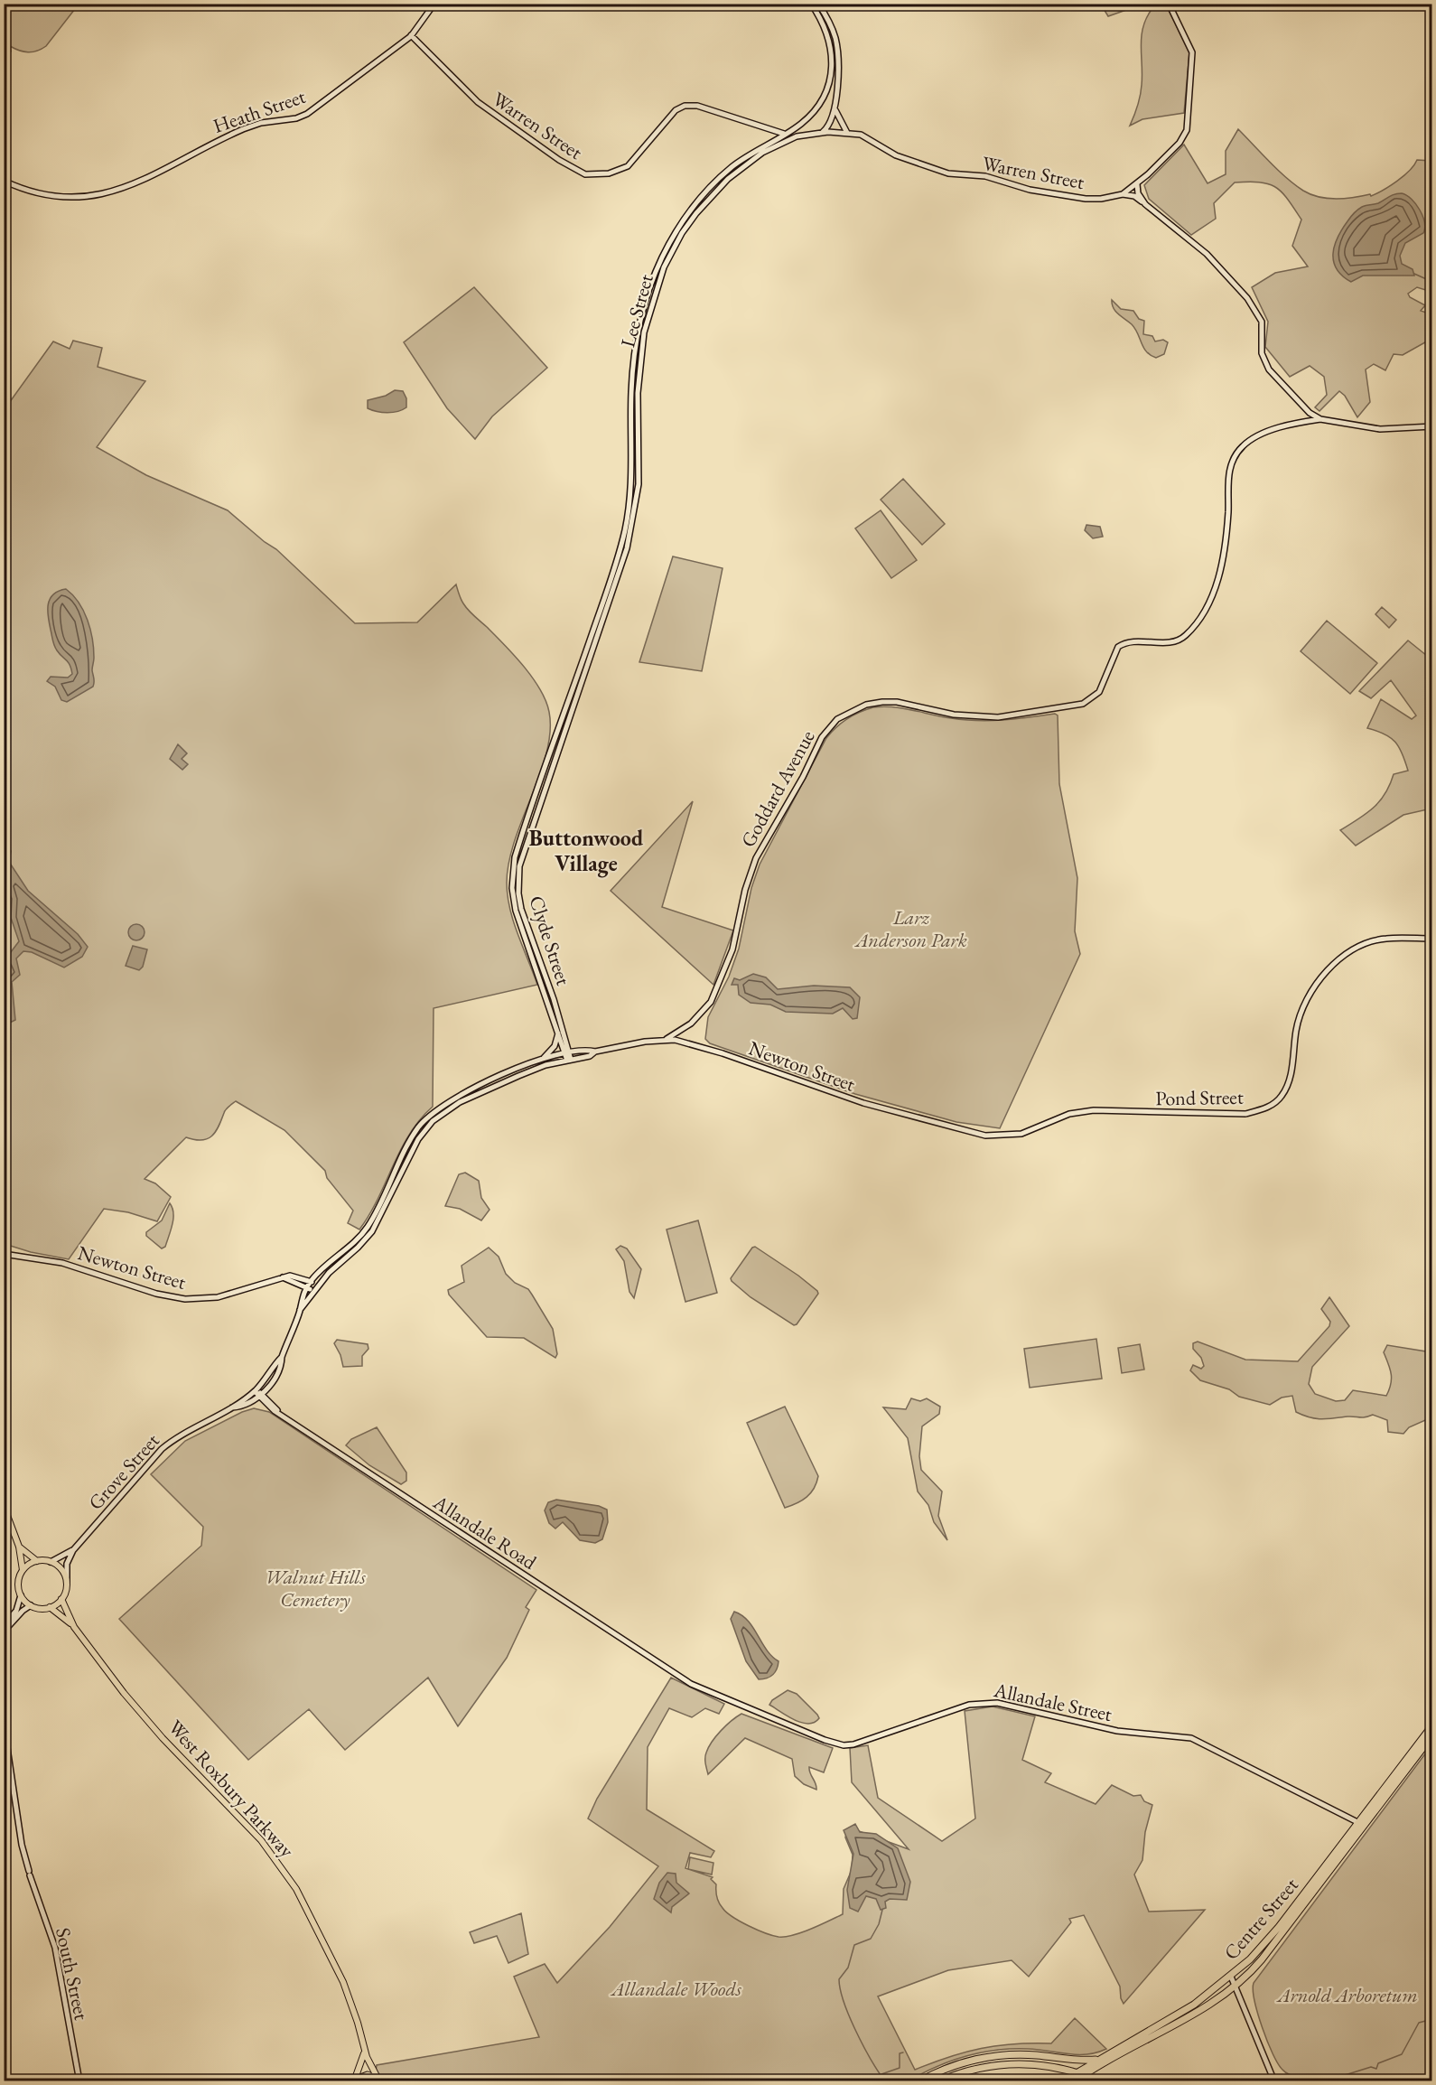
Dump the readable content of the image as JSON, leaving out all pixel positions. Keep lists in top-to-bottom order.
{
  "streets": {
    "highway": ["Centre Street"],
    "main road": [
      "Heath Street",
      "Warren Street",
      "Lee Street",
      "Goddard Avenue",
      "Clyde Street",
      "Newton Street",
      "Pond Street",
      "Grove Street",
      "Allandale Road",
      "Allandale Street",
      "West Roxbury Parkway",
      "South Street"
    ]
  },
  "crossings": [
    ["Heath Street", "Warren Street"],
    ["Warren Street", "Lee Street"],
    ["Lee Street", "Clyde Street"],
    ["Goddard Avenue", "Newton Street"],
    ["Clyde Street", "Newton Street"],
    ["Newton Street", "Pond Street"],
    ["Newton Street", "Grove Street"],
    ["Grove Street", "Allandale Road"],
    ["Grove Street", "West Roxbury Parkway"],
    ["Allandale Road", "Allandale Street"],
    ["Allandale Street", "Centre Street"]
  ],
  "districts": ["Buttonwood Village"],
  "parks": [
    "Larz Anderson Park",
    "Walnut Hills Cemetery",
    "Allandale Woods",
    "Arnold Arboretum"
  ]
}
